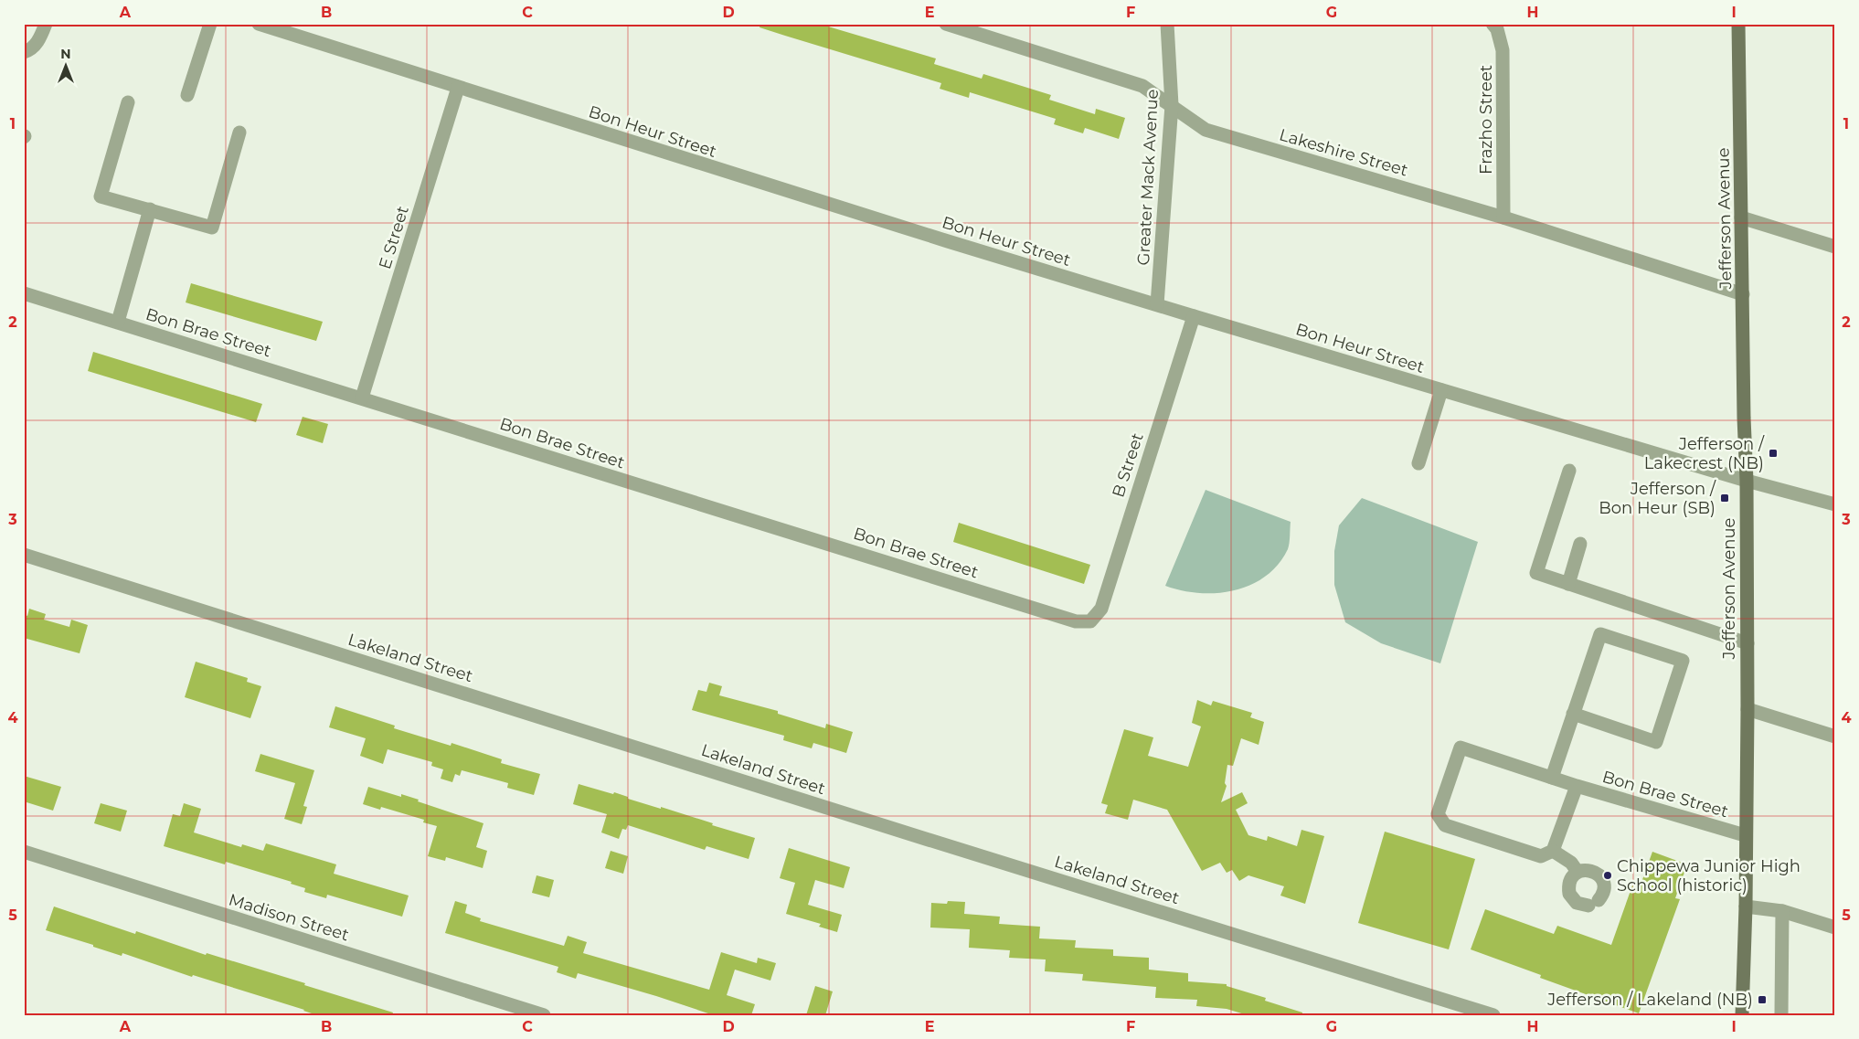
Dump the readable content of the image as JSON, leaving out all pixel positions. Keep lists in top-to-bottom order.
{
  "streets": {
    "main road": ["Jefferson Avenue"],
    "street": [
      "Frazho Street",
      "Bon Heur Street",
      "Lakeshire Street",
      "Greater Mack Avenue",
      "E Street",
      "Bon Brae Street",
      "B Street",
      "Lakeland Street",
      "Madison Street"
    ]
  },
  "crossings": [
    ["Frazho Street", "Lakeshire Street"],
    ["Bon Heur Street", "Greater Mack Avenue"],
    ["Bon Heur Street", "Jefferson Avenue"],
    ["Bon Heur Street", "E Street"],
    ["Bon Heur Street", "B Street"],
    ["Lakeshire Street", "Greater Mack Avenue"],
    ["Lakeshire Street", "Jefferson Avenue"],
    ["Jefferson Avenue", "Bon Brae Street"],
    ["E Street", "Bon Brae Street"],
    ["Bon Brae Street", "B Street"]
  ],
  "places": {
    "transit": ["Jefferson / Lakecrest (NB)", "Jefferson / Bon Heur (SB)", "Jefferson / Lakeland (NB)"],
    "other": ["Chippewa Junior High School (historic)"]
  },
  "north": "top",
  "grid": {
    "columns": [
      "A",
      "B",
      "C",
      "D",
      "E",
      "F",
      "G",
      "H",
      "I"
    ],
    "rows": [
      "1",
      "2",
      "3",
      "4",
      "5"
    ]
  }
}
